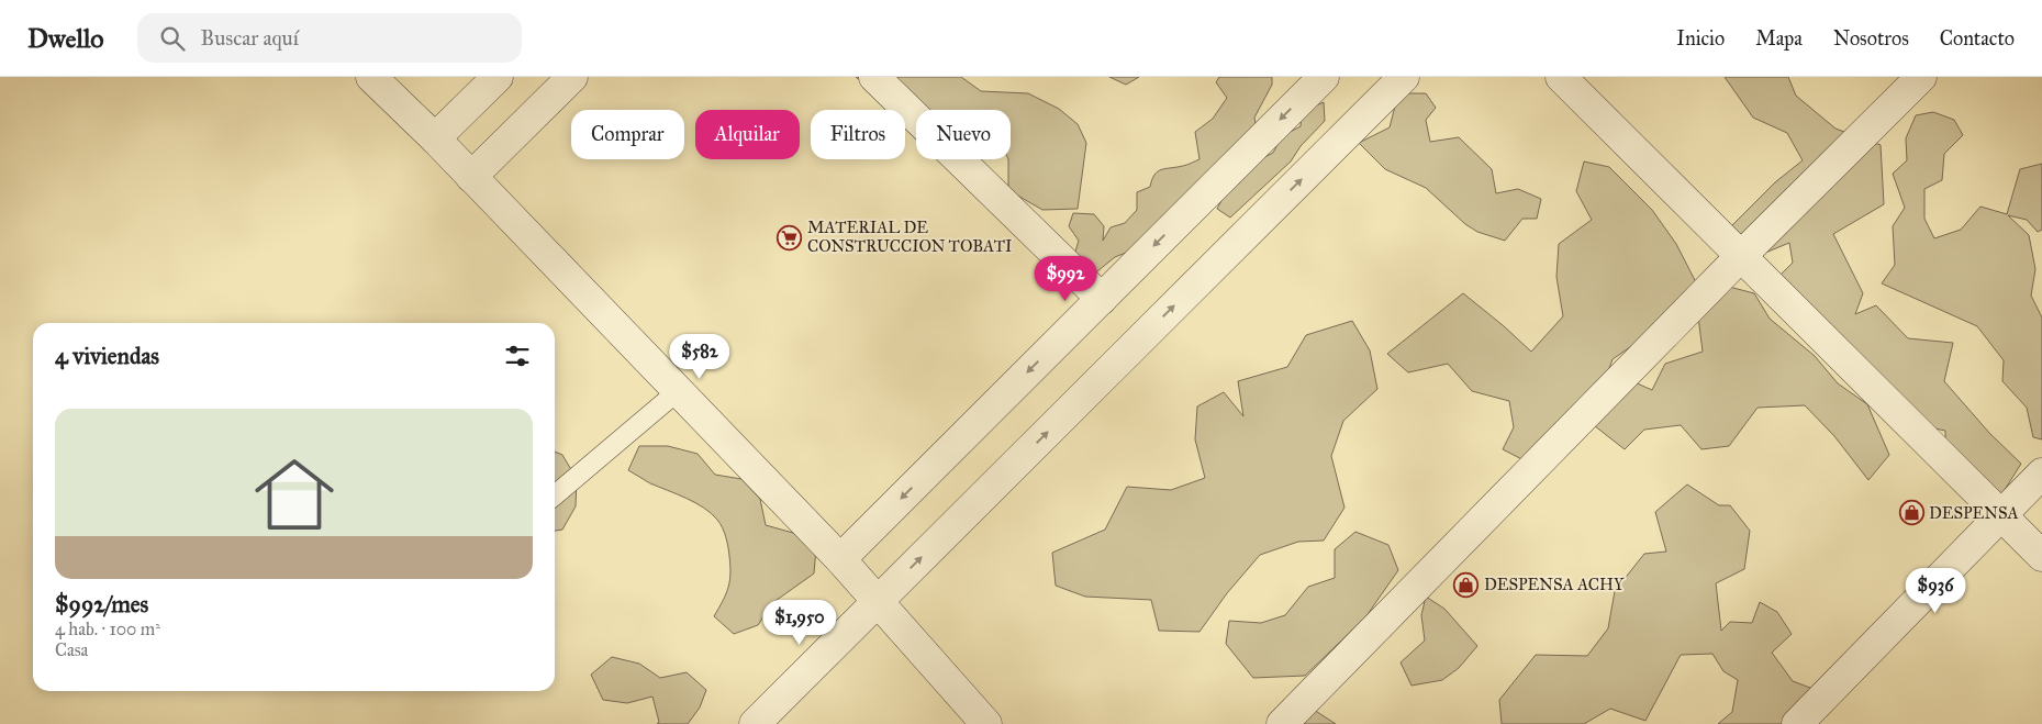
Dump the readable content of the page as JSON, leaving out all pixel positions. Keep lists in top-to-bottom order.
{
  "places": {
    "supermarket": ["MATERIAL DE CONSTRUCCION TOBATI"],
    "shop": ["DESPENSA", "DESPENSA ACHY"]
  },
  "page": {
    "header": "Dwello",
    "search": "Buscar aquí",
    "nav": [
      "Inicio",
      "Mapa",
      "Nosotros",
      "Contacto"
    ],
    "chip": [
      "Comprar",
      "Alquilar",
      "Filtros",
      "Nuevo"
    ],
    "price": [
      "$992",
      "$582",
      "$936",
      "$1,950"
    ],
    "heading": "4 viviendas",
    "list": [
      {
        "name": "$992/mes",
        "note": "4 hab. · 100 m² · Casa"
      }
    ]
  }
}
